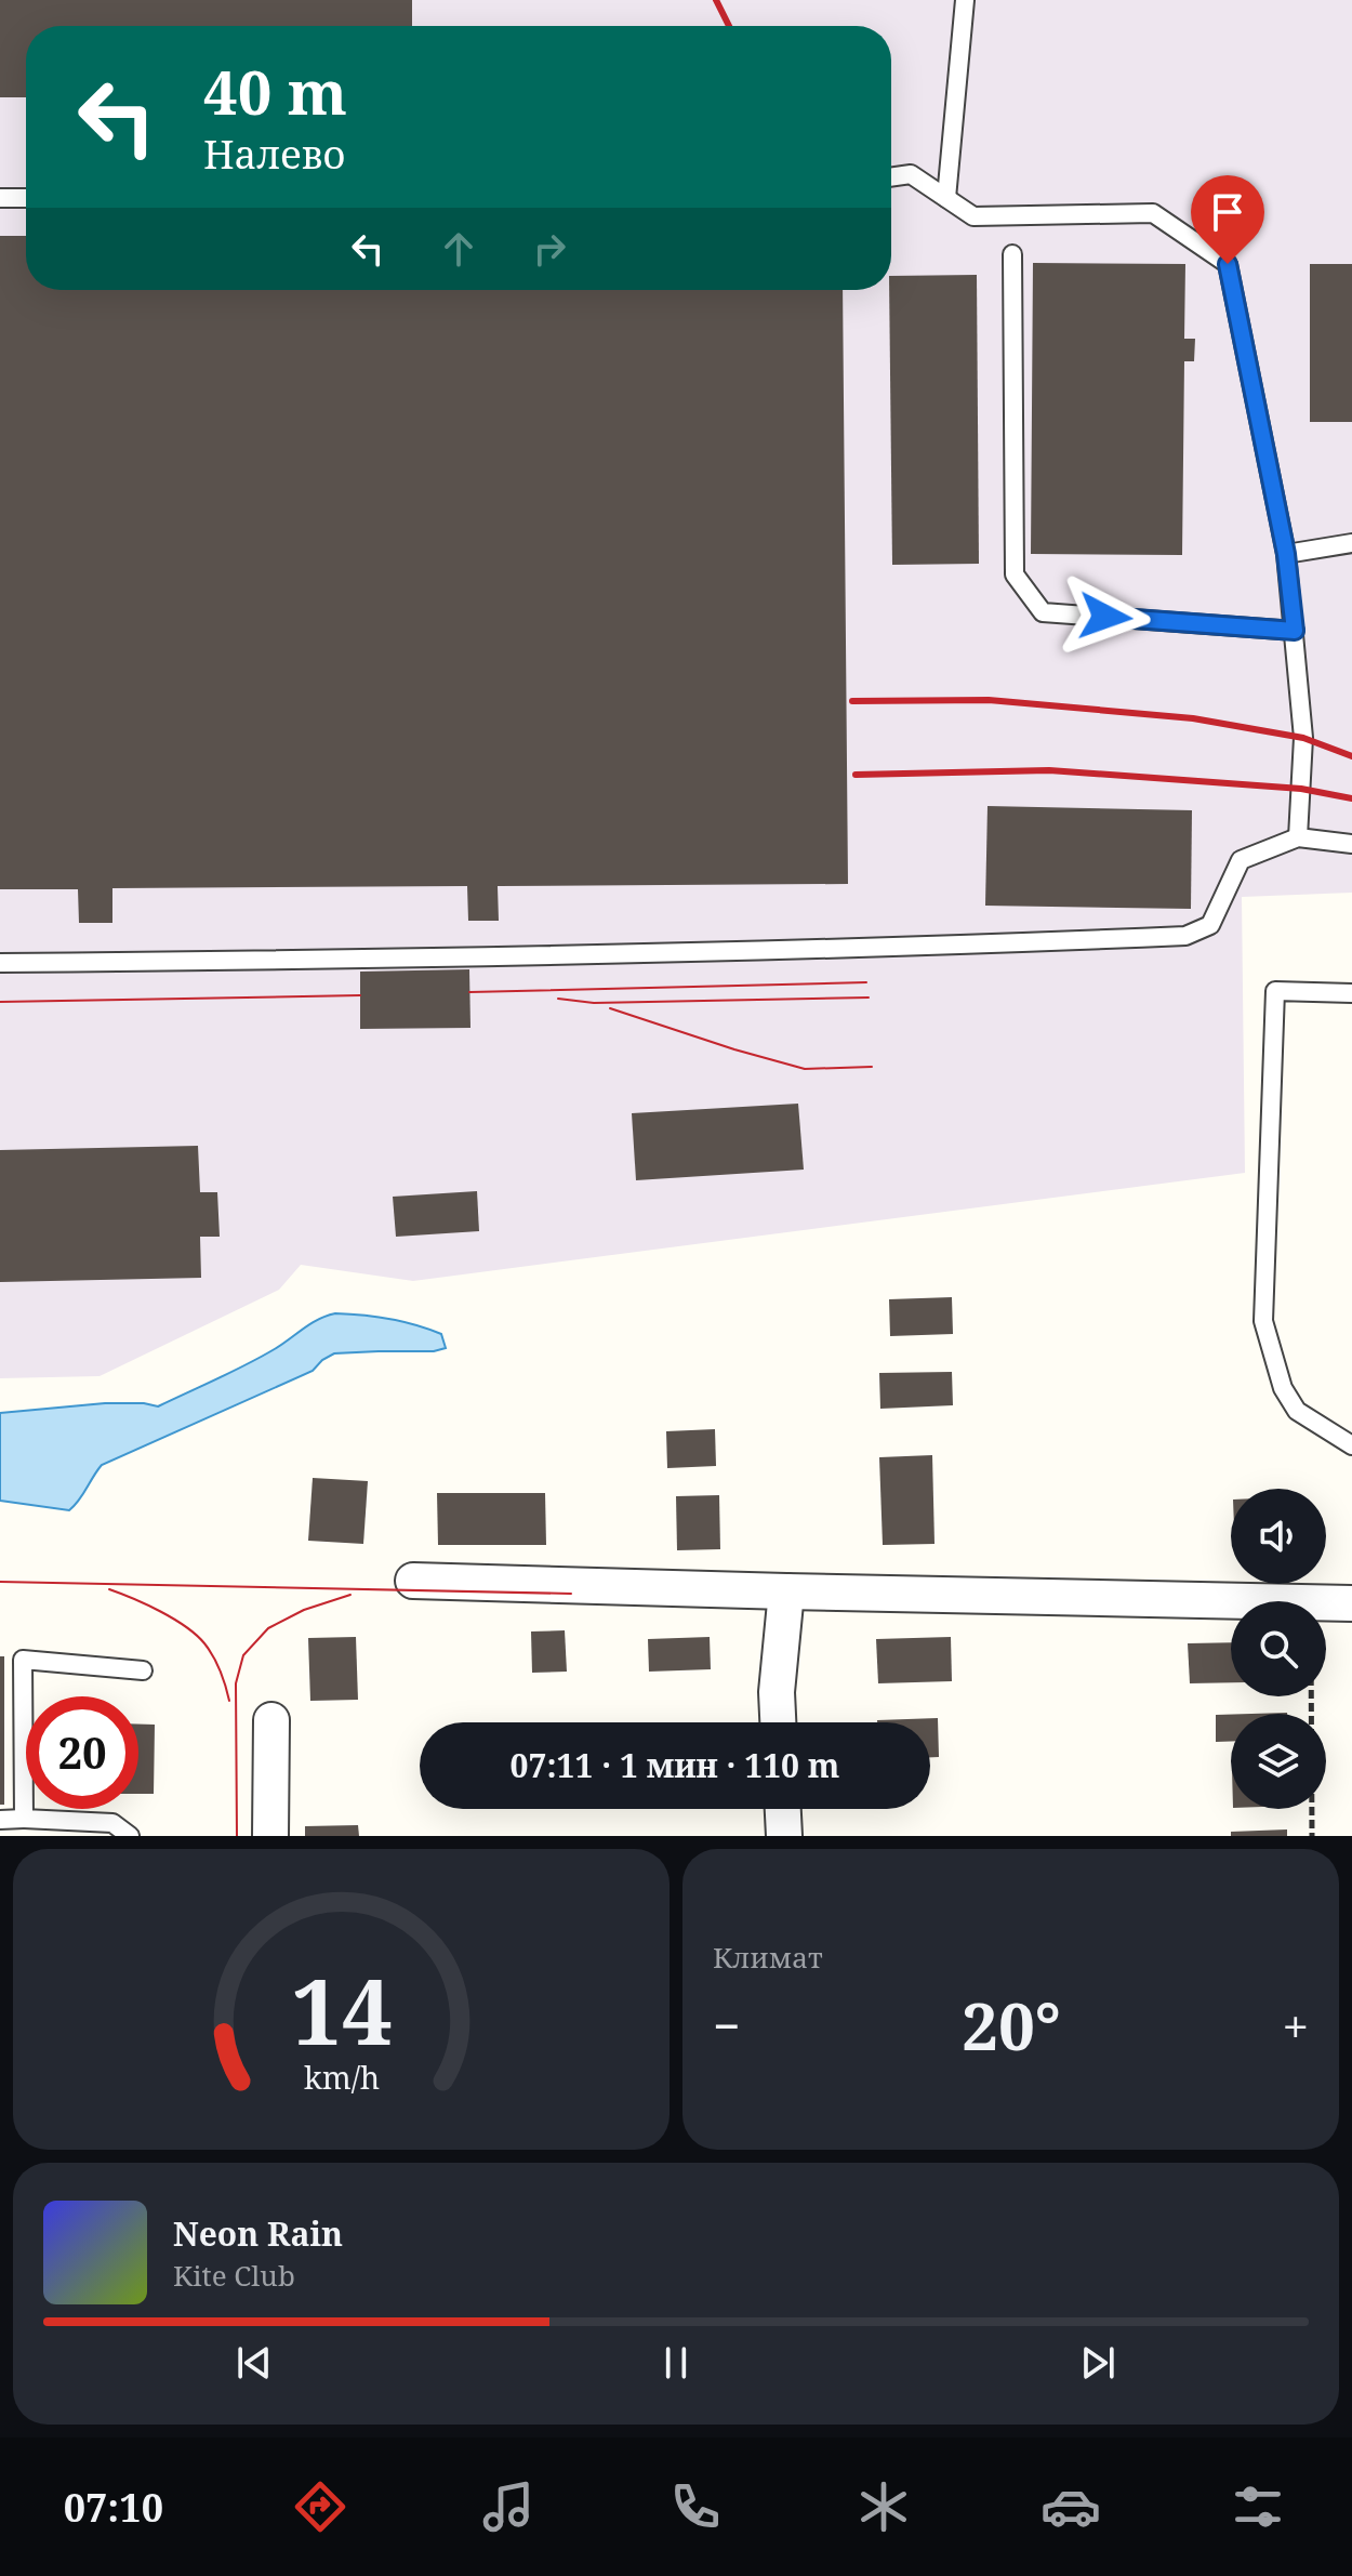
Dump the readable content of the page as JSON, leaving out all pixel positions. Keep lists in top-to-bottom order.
{
  "page": {
    "turn": ["40 m", "Налево"],
    "limit": "20",
    "trip": "07:11 · 1 мин · 110 m",
    "tile": "Климат",
    "heat": ["−", "20°", "+"],
    "song": ["Neon Rain", "Kite Club"],
    "tabs": "07:10",
    "gauge": ["14", "km/h"]
  }
}
